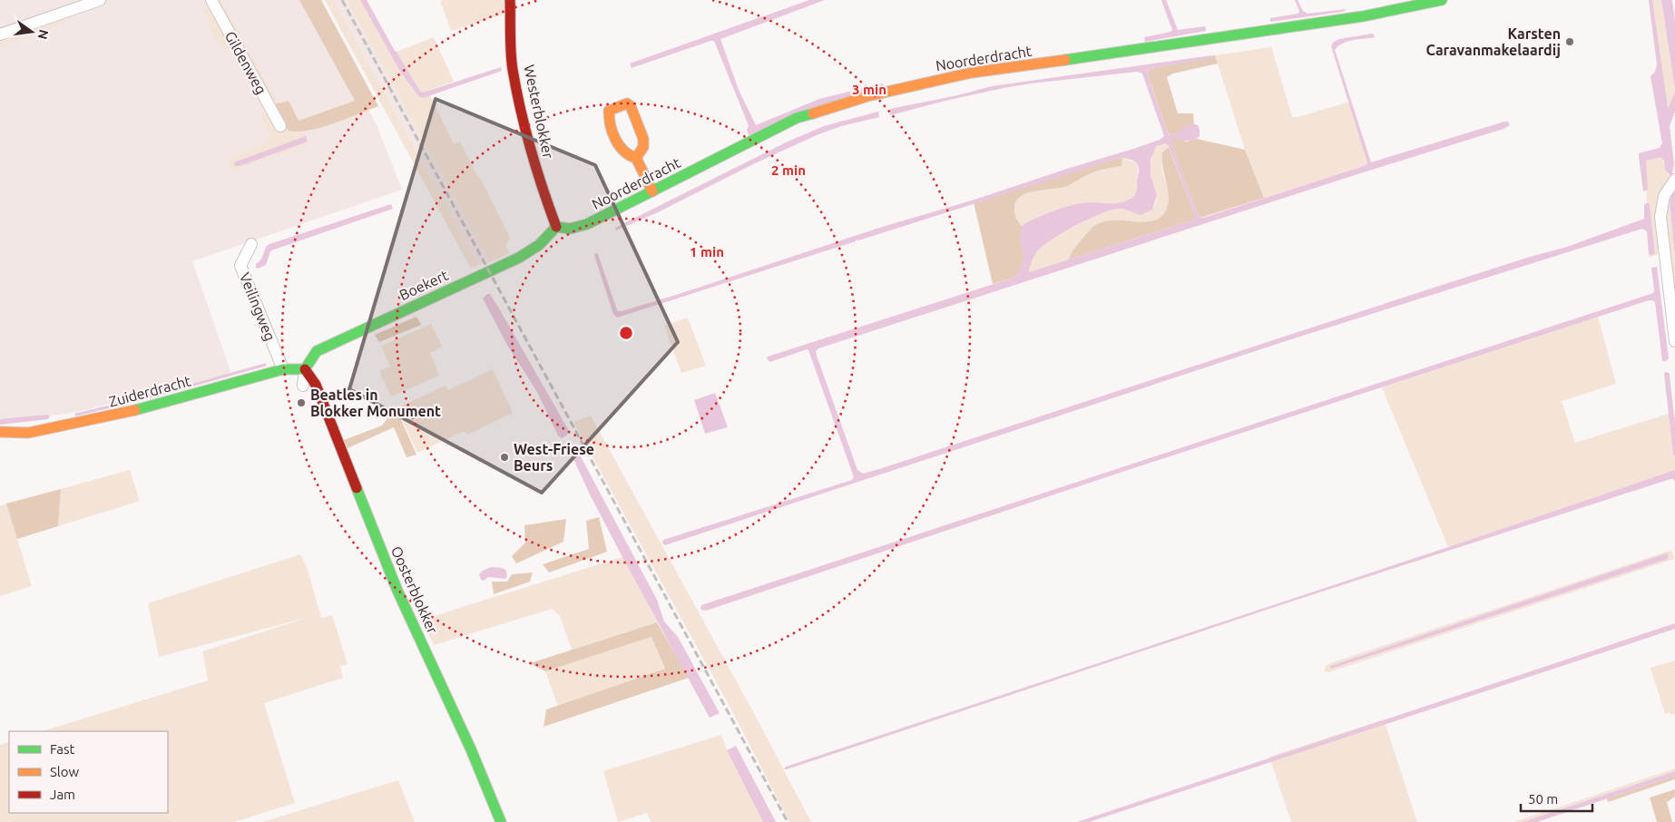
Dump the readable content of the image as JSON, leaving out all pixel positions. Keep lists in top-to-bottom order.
{
  "streets": {
    "street": [
      "Noorderdracht",
      "Gildenweg",
      "Westerblokker",
      "Boekert",
      "Veilingweg",
      "Zuiderdracht",
      "Oosterblokker"
    ]
  },
  "crossings": [
    ["Noorderdracht", "Westerblokker"],
    ["Noorderdracht", "Boekert"],
    ["Westerblokker", "Boekert"],
    ["Boekert", "Zuiderdracht"],
    ["Boekert", "Oosterblokker"],
    ["Veilingweg", "Zuiderdracht"],
    ["Zuiderdracht", "Oosterblokker"]
  ],
  "places": ["Karsten Caravanmakelaardij", "Beatles in Blokker Monument", "West-Friese Beurs"],
  "legend": ["Fast", "Slow", "Jam"],
  "scale_bar": "50 m",
  "north": "right",
  "rings": ["3 min", "2 min", "1 min"]
}
